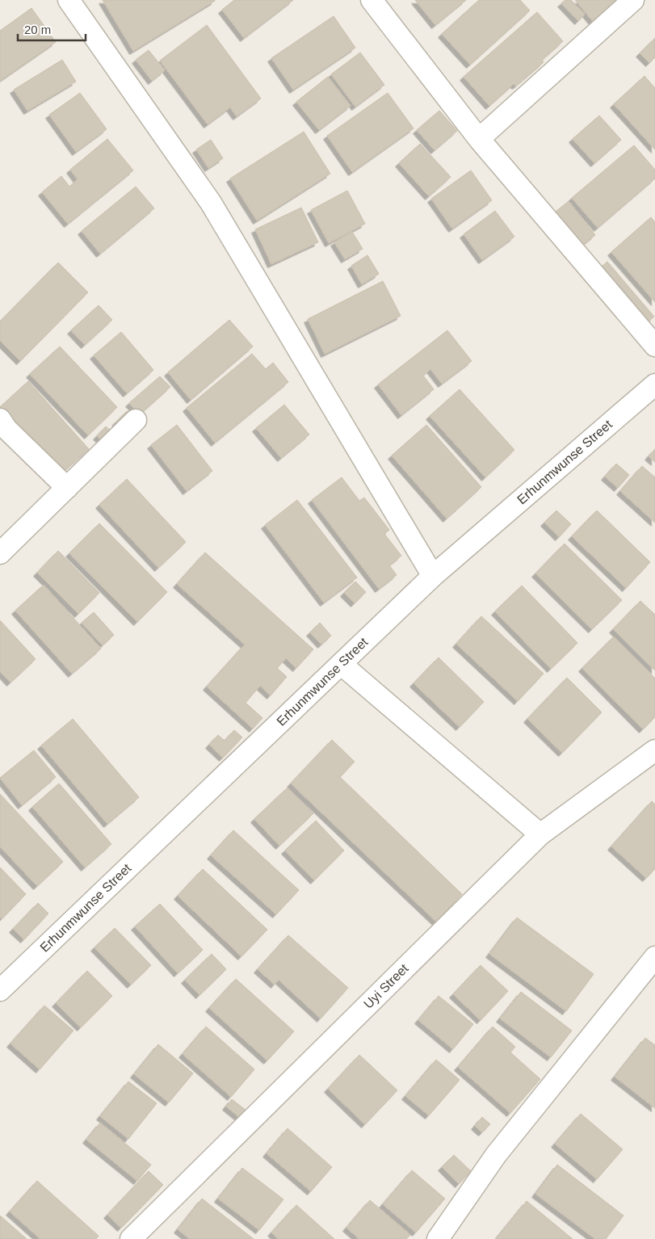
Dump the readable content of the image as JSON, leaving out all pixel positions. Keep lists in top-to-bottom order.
{
  "streets": {
    "street": ["Erhunmwunse Street", "Uyi Street"]
  },
  "scale_bar": "20 m"
}
